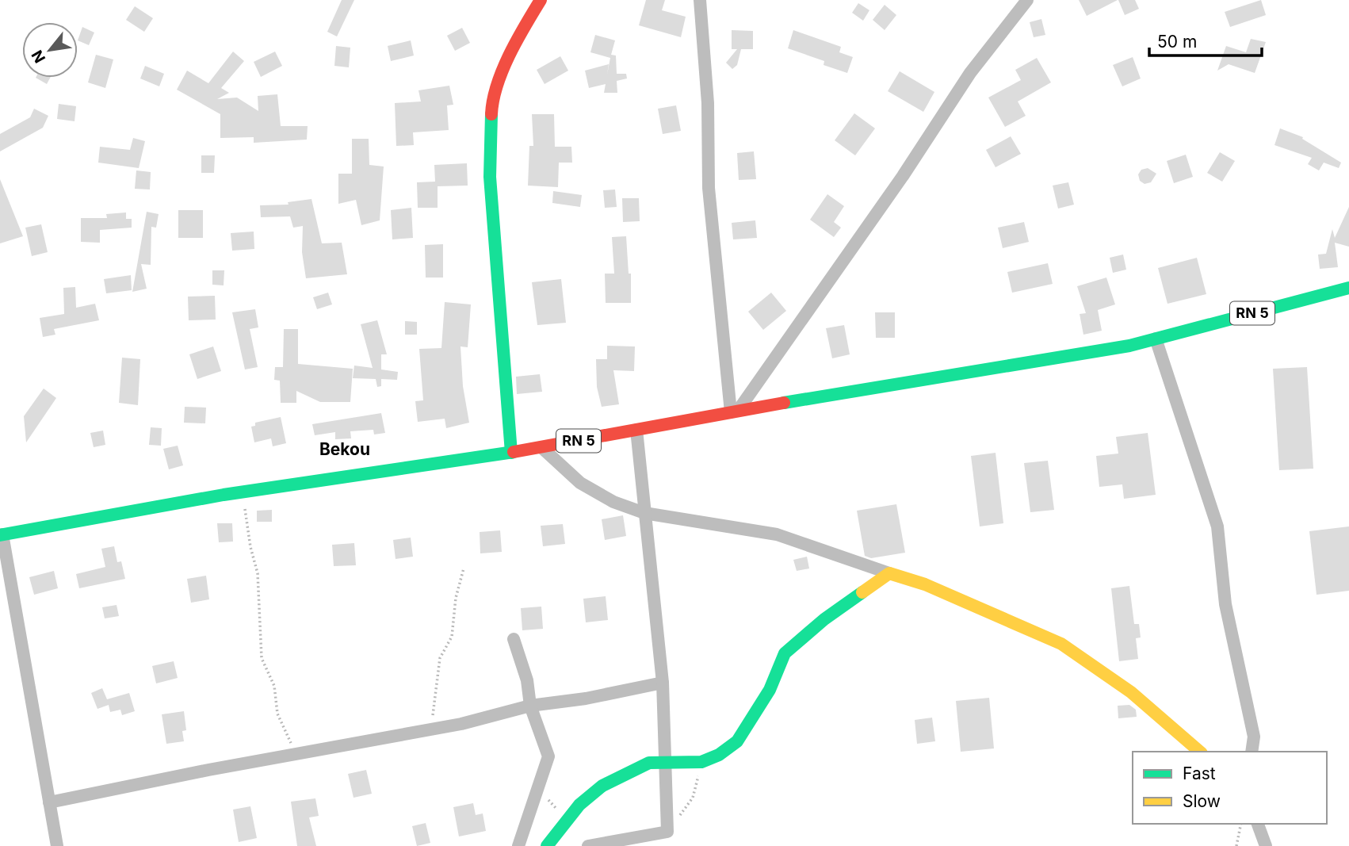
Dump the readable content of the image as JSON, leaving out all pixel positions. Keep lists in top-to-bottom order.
{
  "streets": {
    "main road": ["RN 5"]
  },
  "districts": ["Bekou"],
  "legend": ["Fast", "Slow"],
  "scale_bar": "50 m",
  "north": "bottom left"
}
